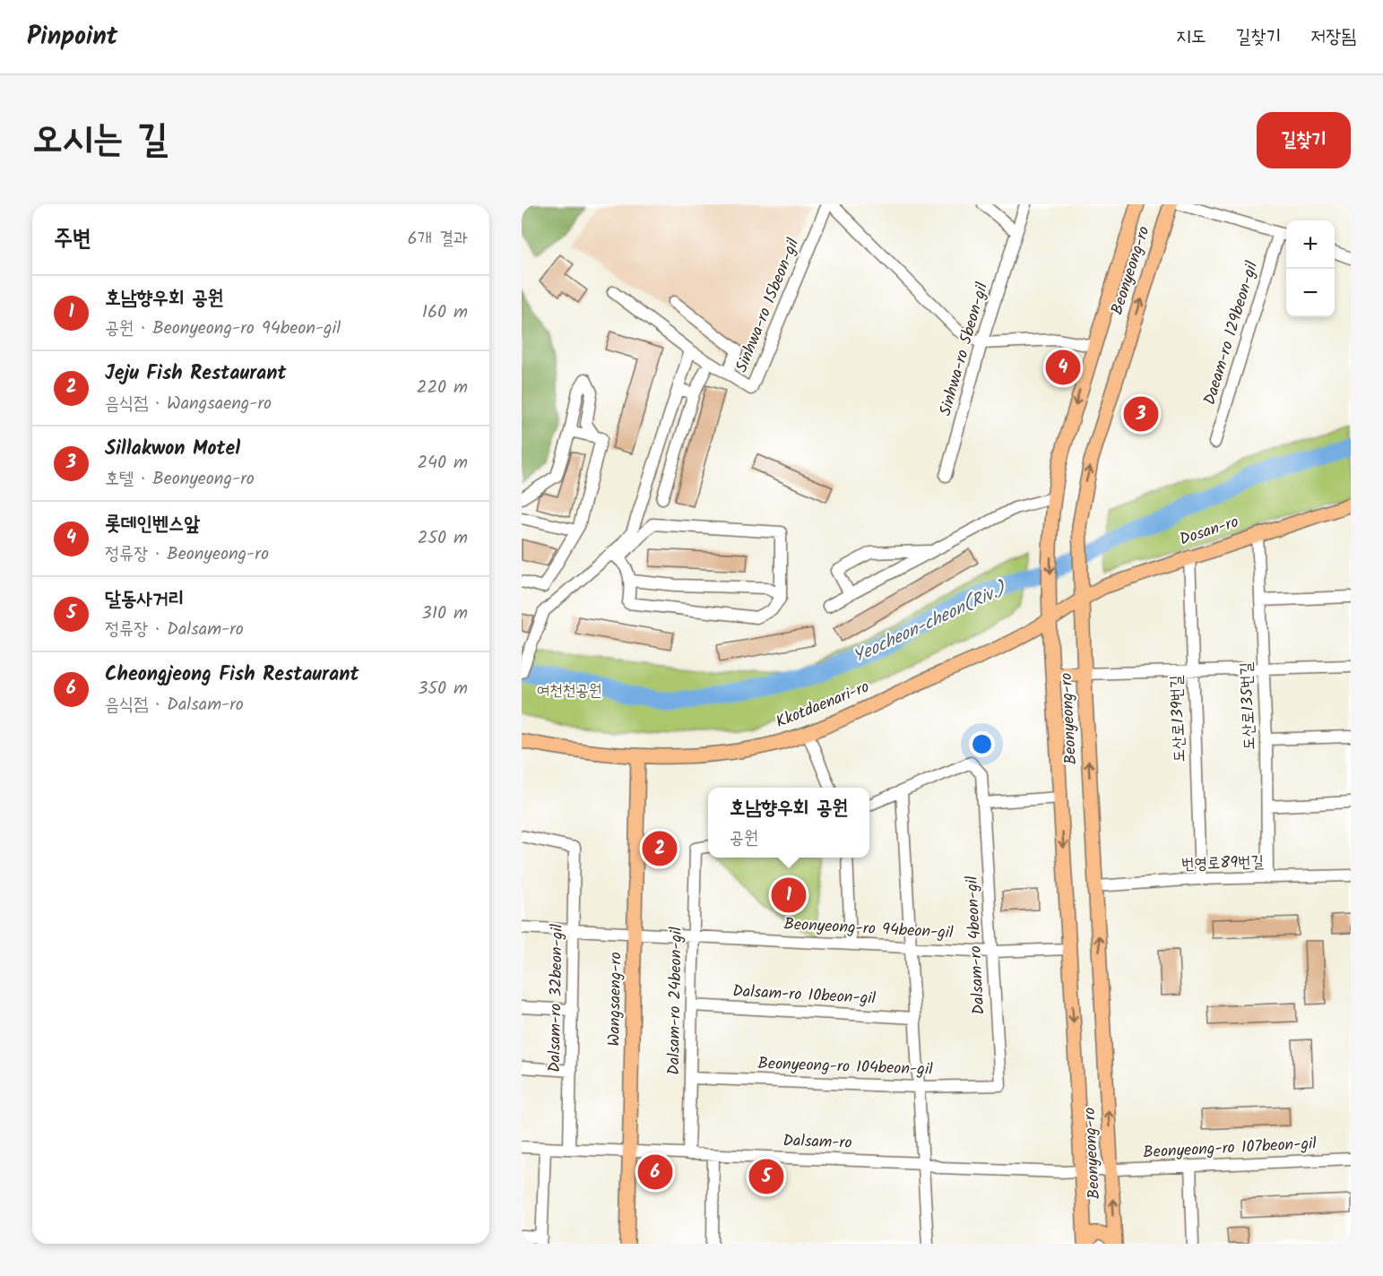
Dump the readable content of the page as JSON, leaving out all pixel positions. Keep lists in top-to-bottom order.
{
  "streets": {
    "main road": [
      "Beonyeong-ro",
      "Dosan-ro",
      "Kkotdaenari-ro",
      "Wangsaeng-ro"
    ],
    "street": [
      "Sinhwa-ro 15beon-gil",
      "Daeam-ro 129beon-gil",
      "Sinhwa-ro 5beon-gil",
      "도산로135번길",
      "도산로139번길",
      "번영로89번길",
      "Beonyeong-ro 94beon-gil",
      "Dalsam-ro 4beon-gil",
      "Dalsam-ro 10beon-gil",
      "Dalsam-ro 32beon-gil",
      "Dalsam-ro 24beon-gil",
      "Beonyeong-ro 104beon-gil",
      "Dalsam-ro",
      "Beonyeong-ro 107beon-gil"
    ]
  },
  "crossings": [
    ["Beonyeong-ro", "Dosan-ro"],
    ["Beonyeong-ro", "Kkotdaenari-ro"],
    ["Beonyeong-ro", "번영로89번길"],
    ["Beonyeong-ro", "Beonyeong-ro 94beon-gil"],
    ["Beonyeong-ro", "Dalsam-ro"],
    ["Beonyeong-ro", "Beonyeong-ro 107beon-gil"],
    ["Dosan-ro", "Kkotdaenari-ro"],
    ["Dosan-ro", "도산로135번길"],
    ["Dosan-ro", "도산로139번길"],
    ["Kkotdaenari-ro", "Wangsaeng-ro"],
    ["도산로135번길", "번영로89번길"],
    ["도산로139번길", "번영로89번길"],
    ["Beonyeong-ro 94beon-gil", "Dalsam-ro 4beon-gil"],
    ["Beonyeong-ro 94beon-gil", "Dalsam-ro 32beon-gil"],
    ["Beonyeong-ro 94beon-gil", "Wangsaeng-ro"],
    ["Beonyeong-ro 94beon-gil", "Dalsam-ro 24beon-gil"],
    ["Dalsam-ro 4beon-gil", "Beonyeong-ro 104beon-gil"],
    ["Dalsam-ro 10beon-gil", "Dalsam-ro 24beon-gil"],
    ["Dalsam-ro 32beon-gil", "Dalsam-ro"],
    ["Wangsaeng-ro", "Dalsam-ro"],
    ["Dalsam-ro 24beon-gil", "Beonyeong-ro 104beon-gil"],
    ["Dalsam-ro 24beon-gil", "Dalsam-ro"],
    ["Dalsam-ro", "Beonyeong-ro 107beon-gil"]
  ],
  "water": ["Yeocheon-cheon(Riv.)"],
  "parks": ["여천천공원"],
  "page": {
    "header": "Pinpoint",
    "nav": ["지도", "길찾기", "저장됨"],
    "title": "오시는 길",
    "buttons": "길찾기",
    "heading": ["주변", "6개 결과"],
    "map_buttons": ["+", "−"],
    "list": [
      {
        "mark": "1",
        "name": "호남향우회 공원",
        "note": "공원 · Beonyeong-ro 94beon-gil",
        "value": "160 m"
      },
      {
        "mark": "2",
        "name": "Jeju Fish Restaurant",
        "note": "음식점 · Wangsaeng-ro",
        "value": "220 m"
      },
      {
        "mark": "3",
        "name": "Sillakwon Motel",
        "note": "호텔 · Beonyeong-ro",
        "value": "240 m"
      },
      {
        "mark": "4",
        "name": "롯데인벤스앞",
        "note": "정류장 · Beonyeong-ro",
        "value": "250 m"
      },
      {
        "mark": "5",
        "name": "달동사거리",
        "note": "정류장 · Dalsam-ro",
        "value": "310 m"
      },
      {
        "mark": "6",
        "name": "Cheongjeong Fish Restaurant",
        "note": "음식점 · Dalsam-ro",
        "value": "350 m"
      }
    ],
    "pins": [
      "4",
      "3",
      "2",
      "1",
      "6",
      "5"
    ],
    "popup": ["호남향우회 공원", "공원"]
  }
}
